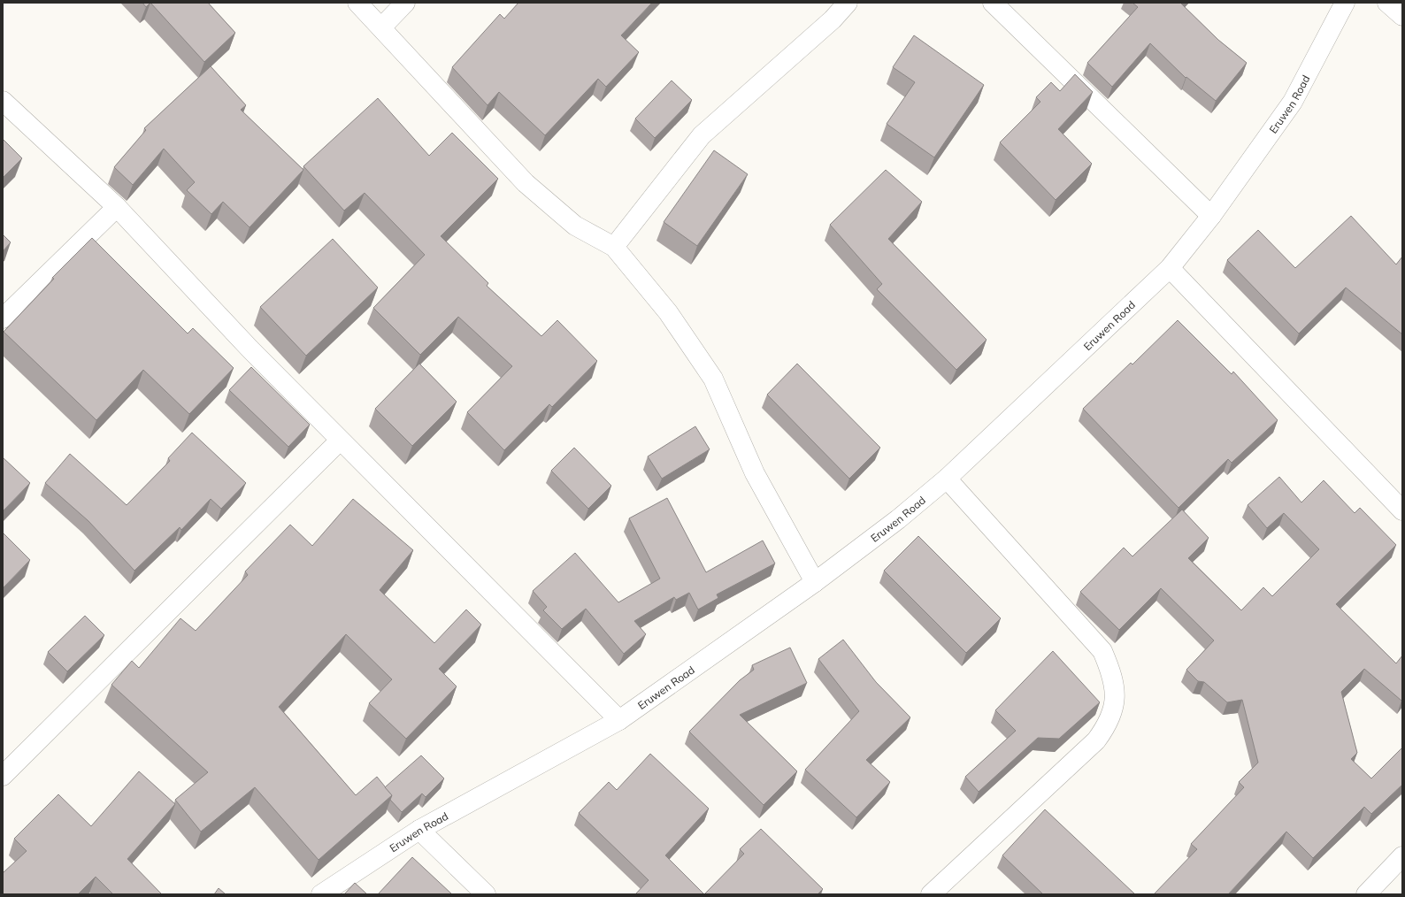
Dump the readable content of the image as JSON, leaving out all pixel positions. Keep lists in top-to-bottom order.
{
  "streets": {
    "street": ["Eruwen Road"]
  }
}
